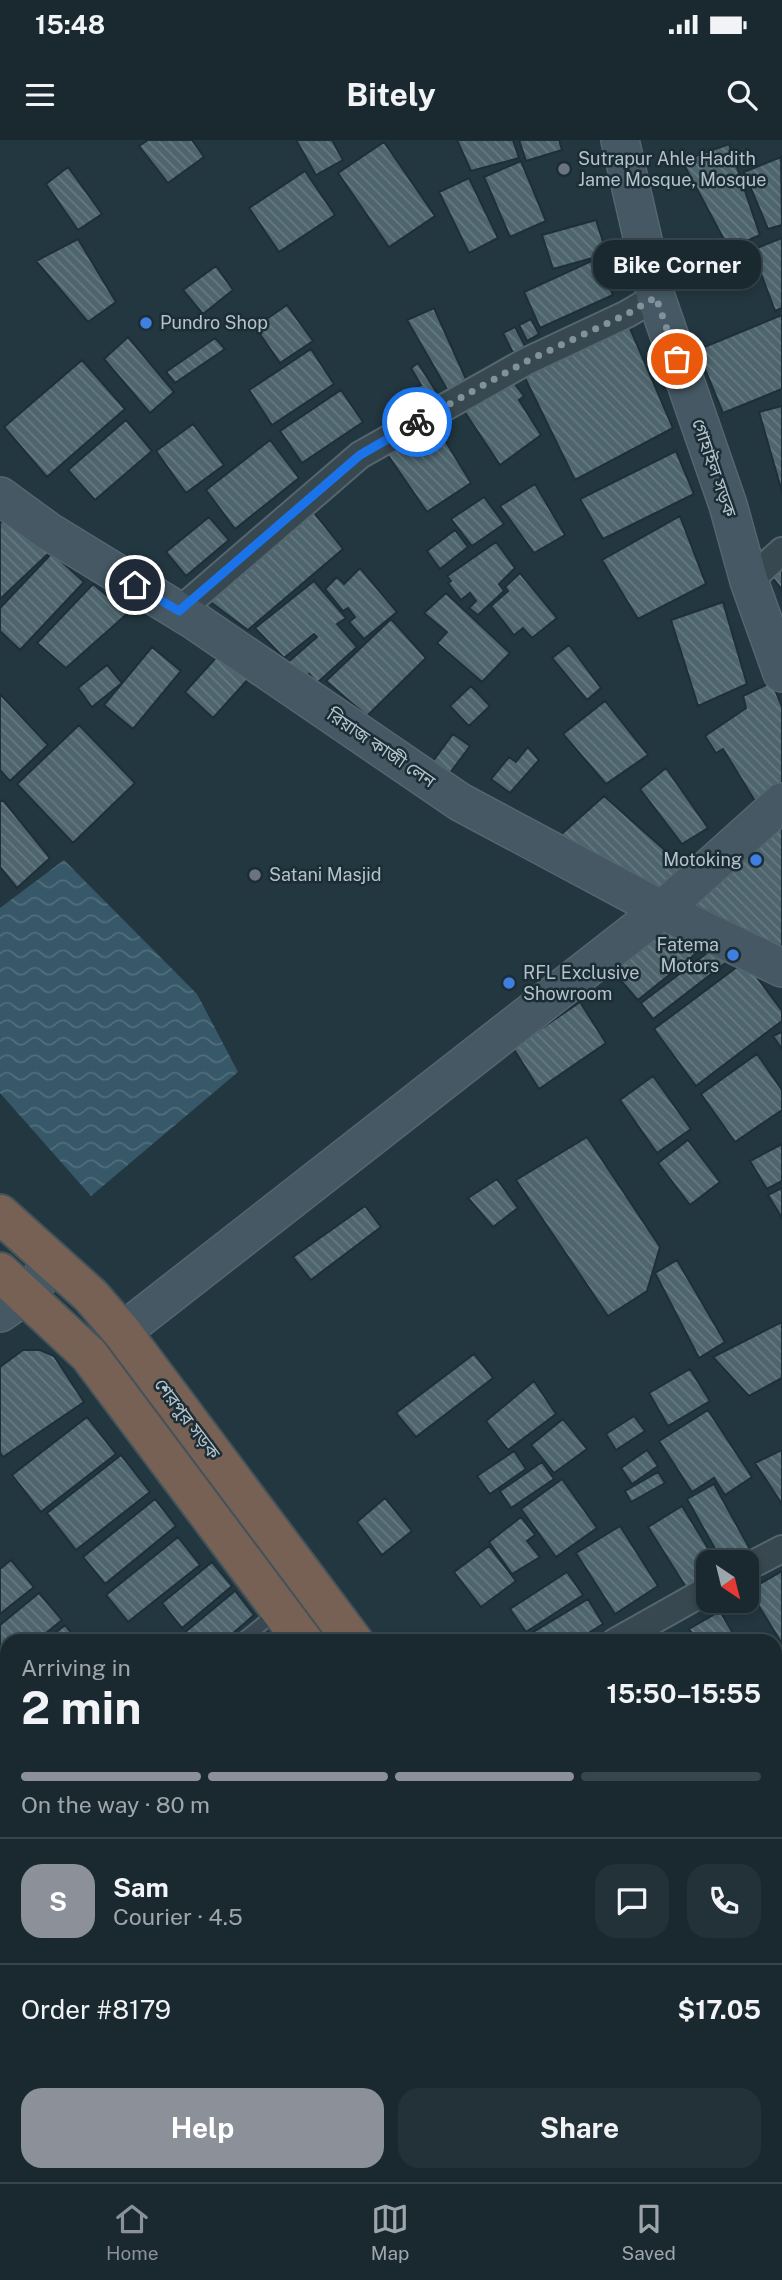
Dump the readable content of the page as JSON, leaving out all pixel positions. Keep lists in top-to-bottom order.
{
  "streets": {
    "highway": ["শেরপুর সড়ক"],
    "street": ["গোহাইল সড়ক", "রিয়াজ কাজী লেন"]
  },
  "places": [
    "Sutrapur Ahle Hadith Jame Mosque, Mosque",
    "Pundro Shop",
    "Bike Corner",
    "Motoking",
    "Satani Masjid",
    "Fatema Motors",
    "RFL Exclusive Showroom"
  ],
  "north": "bottom right",
  "page": {
    "status": "15:48",
    "header": "Bitely",
    "bubble": "Bike Corner",
    "heading": ["2 min", "Arriving in", "15:50–15:55"],
    "panel": [
      "Sam",
      "Courier · 4.5",
      "Order #8179",
      "$17.05"
    ],
    "bar": "On the way · 80 m",
    "round": "S",
    "buttons": ["Help", "Share"],
    "tabs": ["Home", "Map", "Saved"]
  }
}
